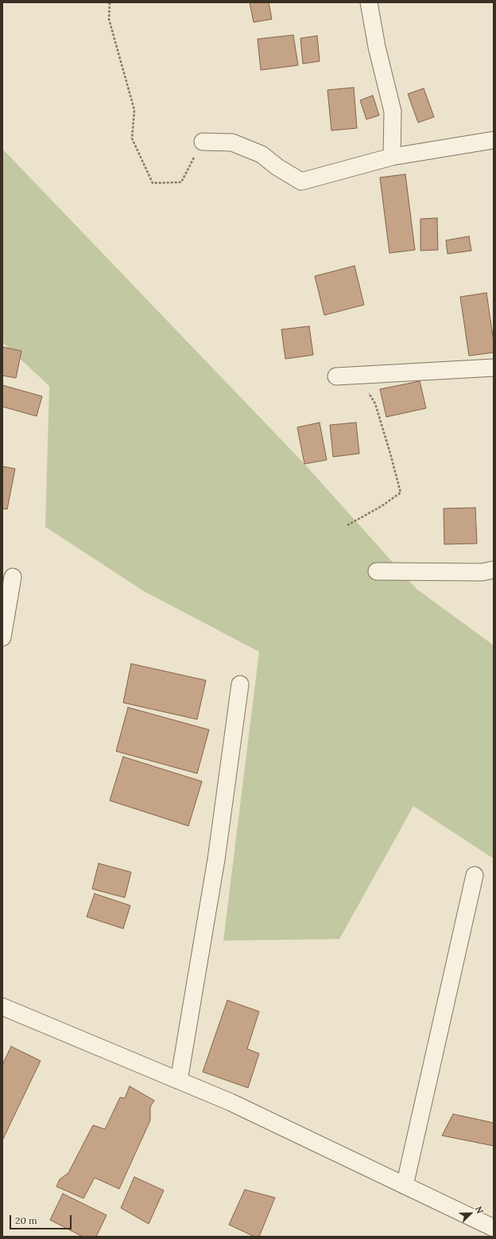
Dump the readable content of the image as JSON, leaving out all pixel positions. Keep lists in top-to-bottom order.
{
  "scale_bar": "20 m",
  "north": "top right"
}
